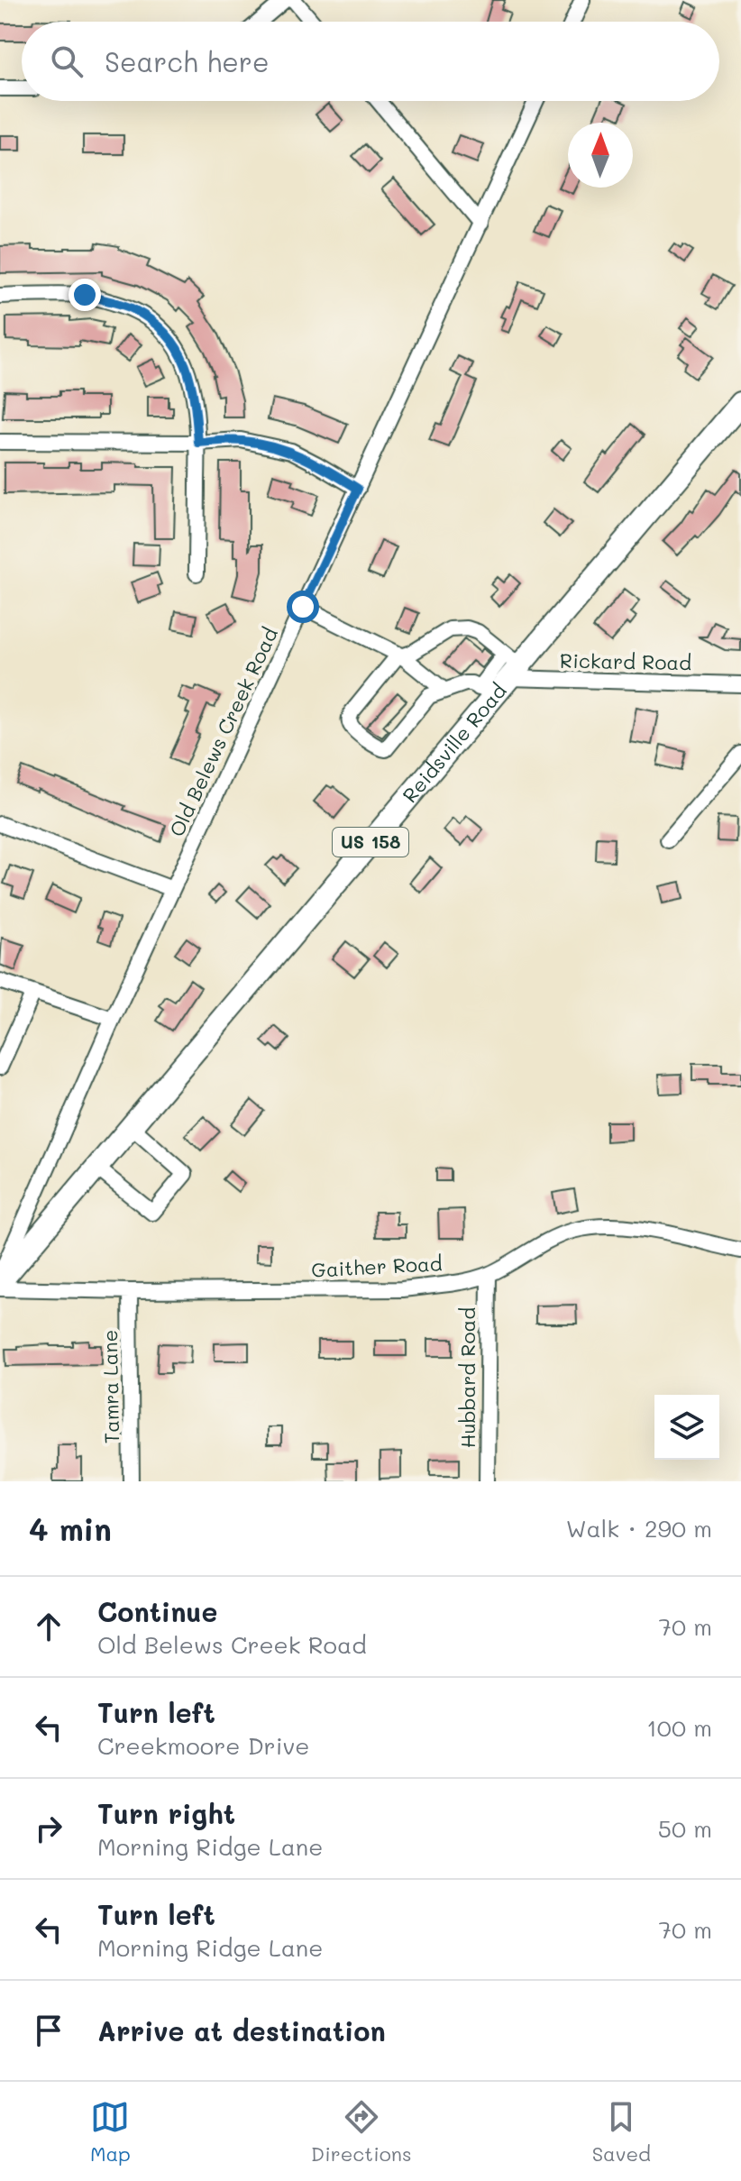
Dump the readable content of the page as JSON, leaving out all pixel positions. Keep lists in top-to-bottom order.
{
  "streets": {
    "highway": ["Reidsville Road", "US 158"],
    "street": [
      "Rickard Road",
      "Old Belews Creek Road",
      "Gaither Road",
      "Hubbard Road",
      "Tamra Lane"
    ]
  },
  "crossings": [
    ["Rickard Road", "Reidsville Road"],
    ["Gaither Road", "Hubbard Road"],
    ["Gaither Road", "Tamra Lane"]
  ],
  "north": "top",
  "page": {
    "search": "Search here",
    "heading": ["4 min", "Walk · 290 m"],
    "list": [
      ["Continue", "Old Belews Creek Road", "70 m"],
      ["Turn left", "Creekmoore Drive", "100 m"],
      ["Turn right", "Morning Ridge Lane", "50 m"],
      ["Turn left", "Morning Ridge Lane", "70 m"],
      "Arrive at destination"
    ],
    "nav": ["Map", "Directions", "Saved"]
  }
}
